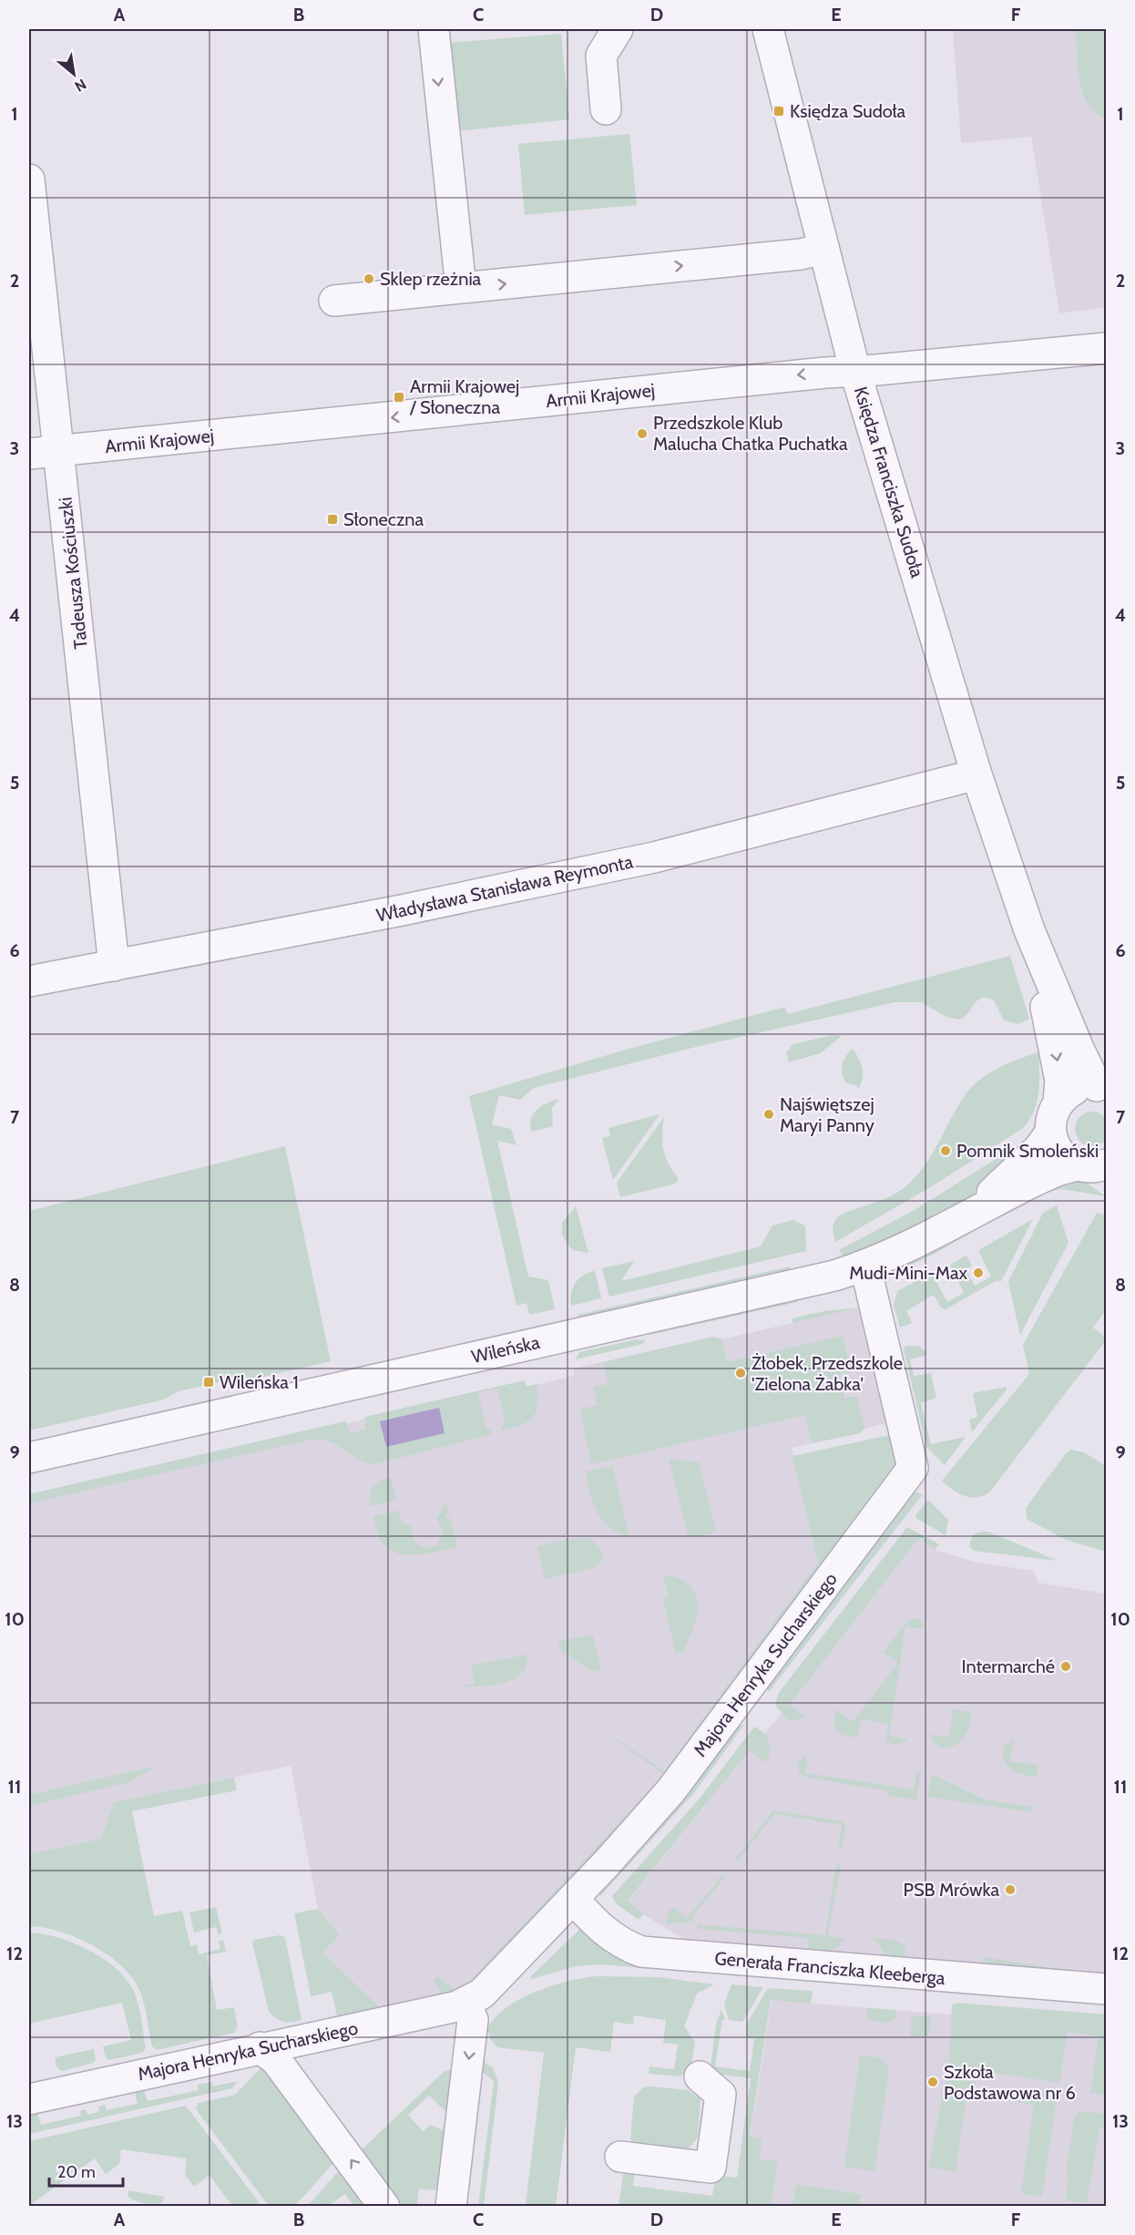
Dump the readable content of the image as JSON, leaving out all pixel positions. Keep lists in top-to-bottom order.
{
  "streets": {
    "street": [
      "Armii Krajowej",
      "Księdza Franciszka Sudoła",
      "Tadeusza Kościuszki",
      "Władysława Stanisława Reymonta",
      "Wileńska",
      "Majora Henryka Sucharskiego",
      "Generała Franciszka Kleeberga"
    ]
  },
  "crossings": [
    ["Armii Krajowej", "Księdza Franciszka Sudoła"],
    ["Armii Krajowej", "Tadeusza Kościuszki"],
    ["Księdza Franciszka Sudoła", "Władysława Stanisława Reymonta"],
    ["Księdza Franciszka Sudoła", "Wileńska"],
    ["Tadeusza Kościuszki", "Władysława Stanisława Reymonta"],
    ["Wileńska", "Majora Henryka Sucharskiego"],
    ["Majora Henryka Sucharskiego", "Generała Franciszka Kleeberga"]
  ],
  "places": {
    "transit": [
      "Księdza Sudoła",
      "Armii Krajowej / Słoneczna",
      "Słoneczna",
      "Wileńska 1"
    ],
    "other": [
      "Sklep rzeżnia",
      "Przedszkole Klub Malucha Chatka Puchatka",
      "Najświętszej Maryi Panny",
      "Pomnik Smoleński",
      "Mudi-Mini-Max",
      "Żłobek, Przedszkole 'Zielona Żabka'",
      "Intermarché",
      "PSB Mrówka",
      "Szkoła Podstawowa nr 6"
    ]
  },
  "scale_bar": "20 m",
  "north": "bottom right",
  "grid": {
    "columns": [
      "A",
      "B",
      "C",
      "D",
      "E",
      "F"
    ],
    "rows": [
      "1",
      "2",
      "3",
      "4",
      "5",
      "6",
      "7",
      "8",
      "9",
      "10",
      "11",
      "12",
      "13"
    ]
  }
}
